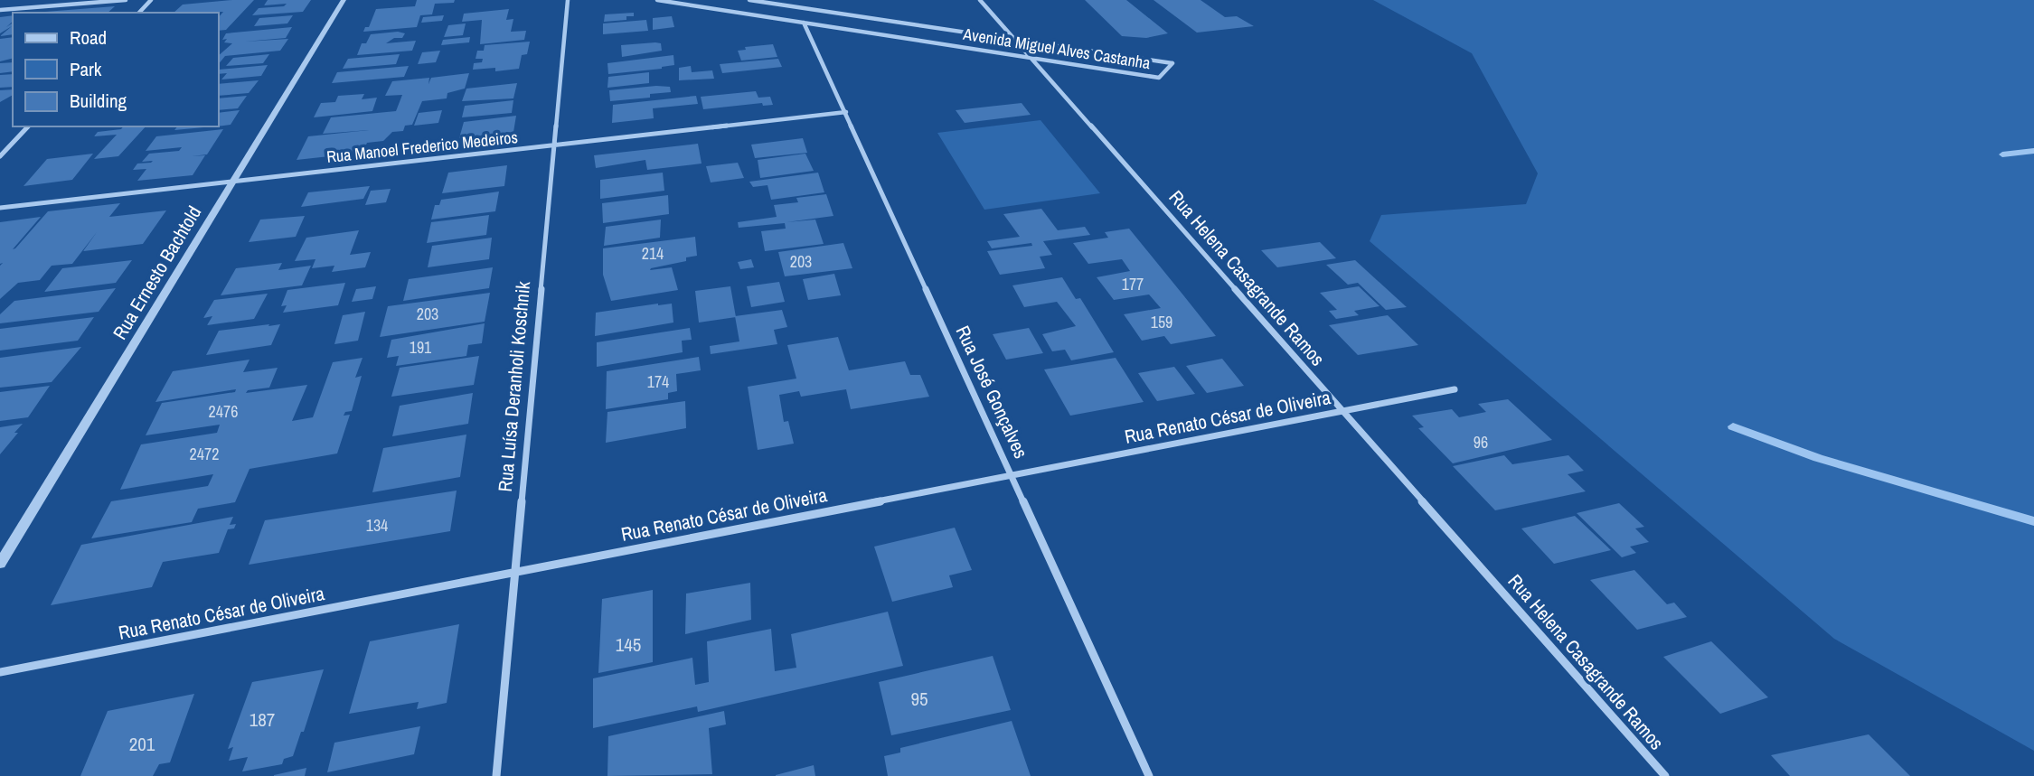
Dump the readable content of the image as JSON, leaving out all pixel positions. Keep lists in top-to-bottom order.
{
  "streets": {
    "street": [
      "Avenida Miguel Alves Castanha",
      "Rua Manoel Frederico Medeiros",
      "Rua Ernesto Bachtold",
      "Rua Helena Casagrande Ramos",
      "Rua Luísa Deranholi Koschnik",
      "Rua José Gonçalves",
      "Rua Renato César de Oliveira"
    ]
  },
  "crossings": [
    ["Avenida Miguel Alves Castanha", "Rua Helena Casagrande Ramos"],
    ["Avenida Miguel Alves Castanha", "Rua José Gonçalves"],
    ["Rua Manoel Frederico Medeiros", "Rua Ernesto Bachtold"],
    ["Rua Manoel Frederico Medeiros", "Rua Luísa Deranholi Koschnik"],
    ["Rua Manoel Frederico Medeiros", "Rua José Gonçalves"],
    ["Rua Helena Casagrande Ramos", "Rua Renato César de Oliveira"],
    ["Rua Luísa Deranholi Koschnik", "Rua Renato César de Oliveira"],
    ["Rua José Gonçalves", "Rua Renato César de Oliveira"]
  ],
  "house_numbers": [
    "214",
    "203",
    "177",
    "203",
    "159",
    "191",
    "174",
    "2476",
    "96",
    "2472",
    "134",
    "145",
    "95",
    "187",
    "201"
  ],
  "legend": ["Road", "Park", "Building"]
}
